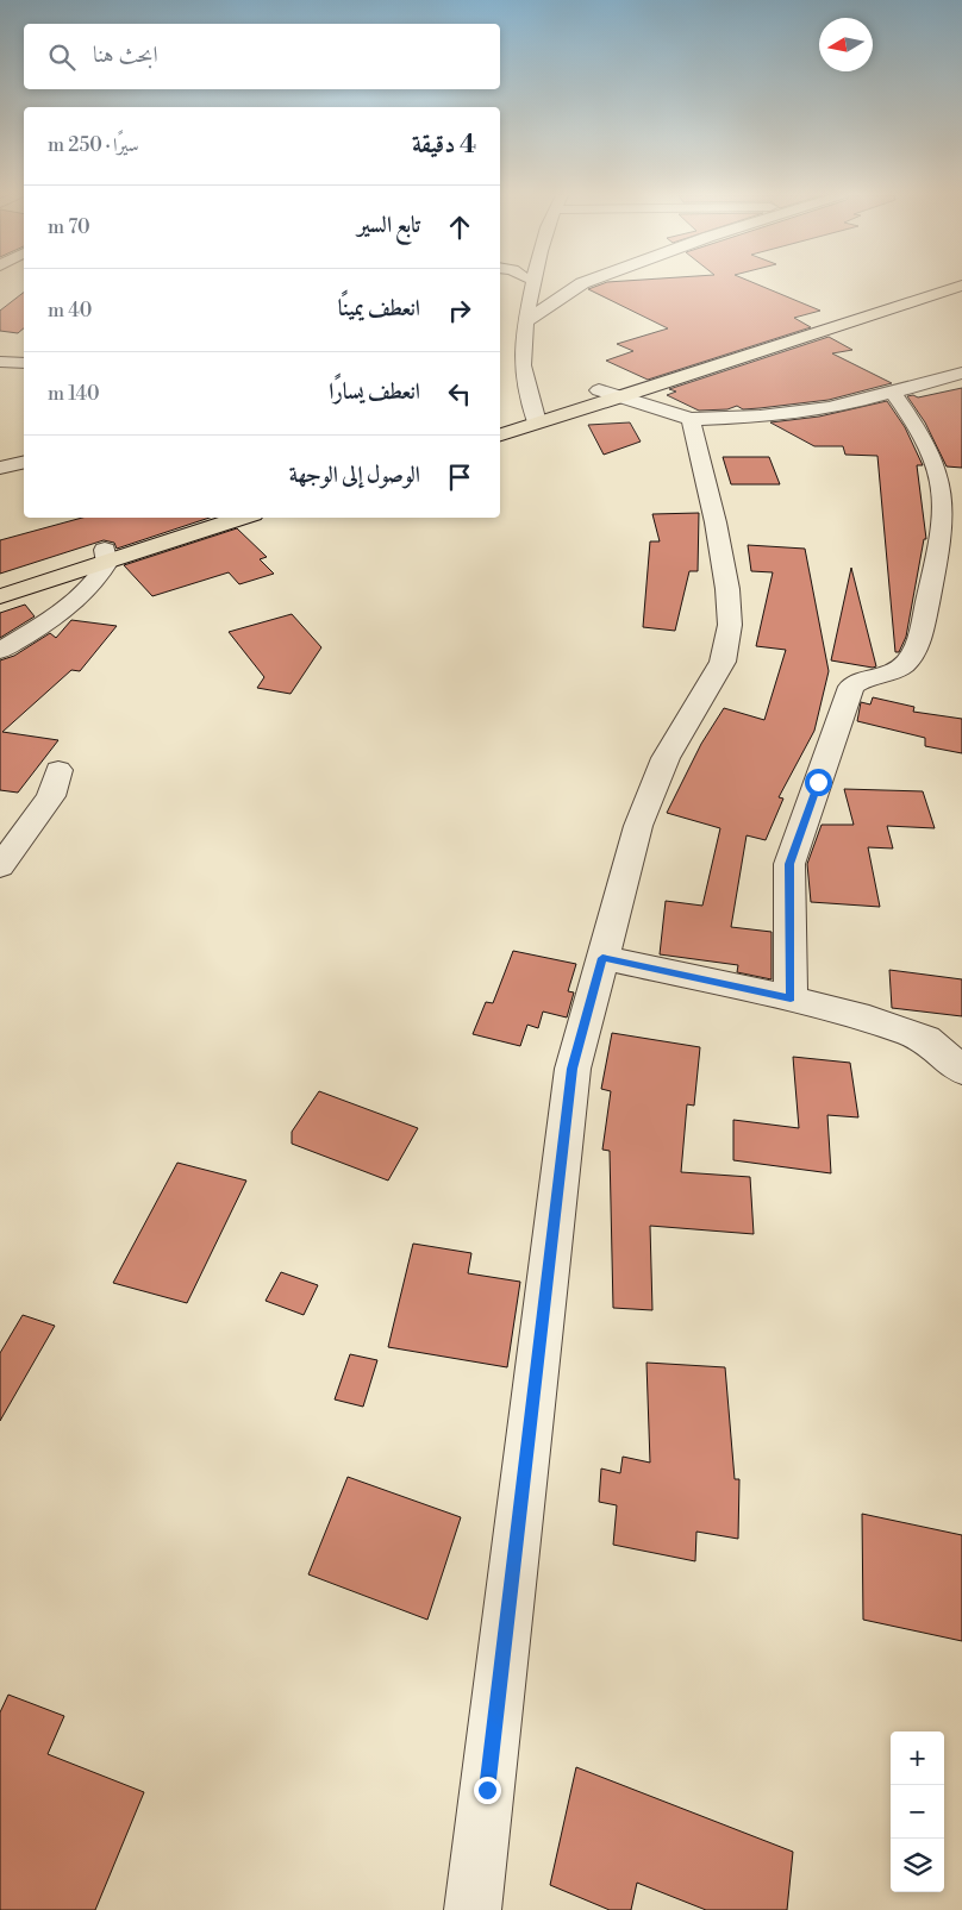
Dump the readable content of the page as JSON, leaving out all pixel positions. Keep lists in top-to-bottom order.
{
  "north": "left",
  "page": {
    "search": "ابحث هنا",
    "heading": ["4 دقيقة", "سيرًا · 250 m"],
    "list": [
      ["تابع السير", "70 m"],
      ["انعطف يمينًا", "40 m"],
      ["انعطف يسارًا", "140 m"],
      "الوصول إلى الوجهة"
    ],
    "map_buttons": ["+", "−"]
  }
}
